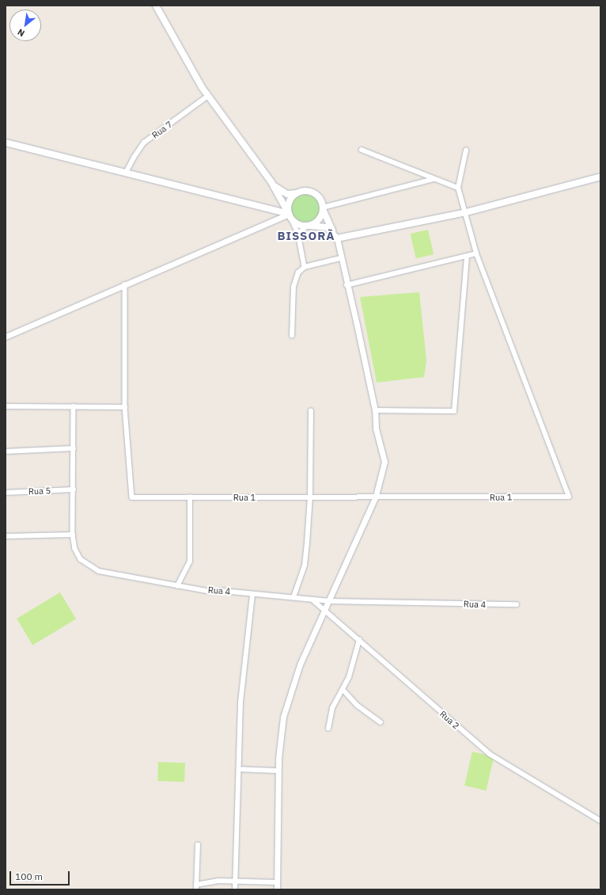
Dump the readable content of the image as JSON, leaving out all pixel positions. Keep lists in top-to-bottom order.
{
  "streets": {
    "street": [
      "Rua 7",
      "Rua 5",
      "Rua 1",
      "Rua 4",
      "Rua 2"
    ]
  },
  "crossings": [
    ["Rua 5", "Rua 4"],
    ["Rua 4", "Rua 2"]
  ],
  "districts": ["BISSORÃ"],
  "scale_bar": "100 m",
  "north": "bottom left"
}
